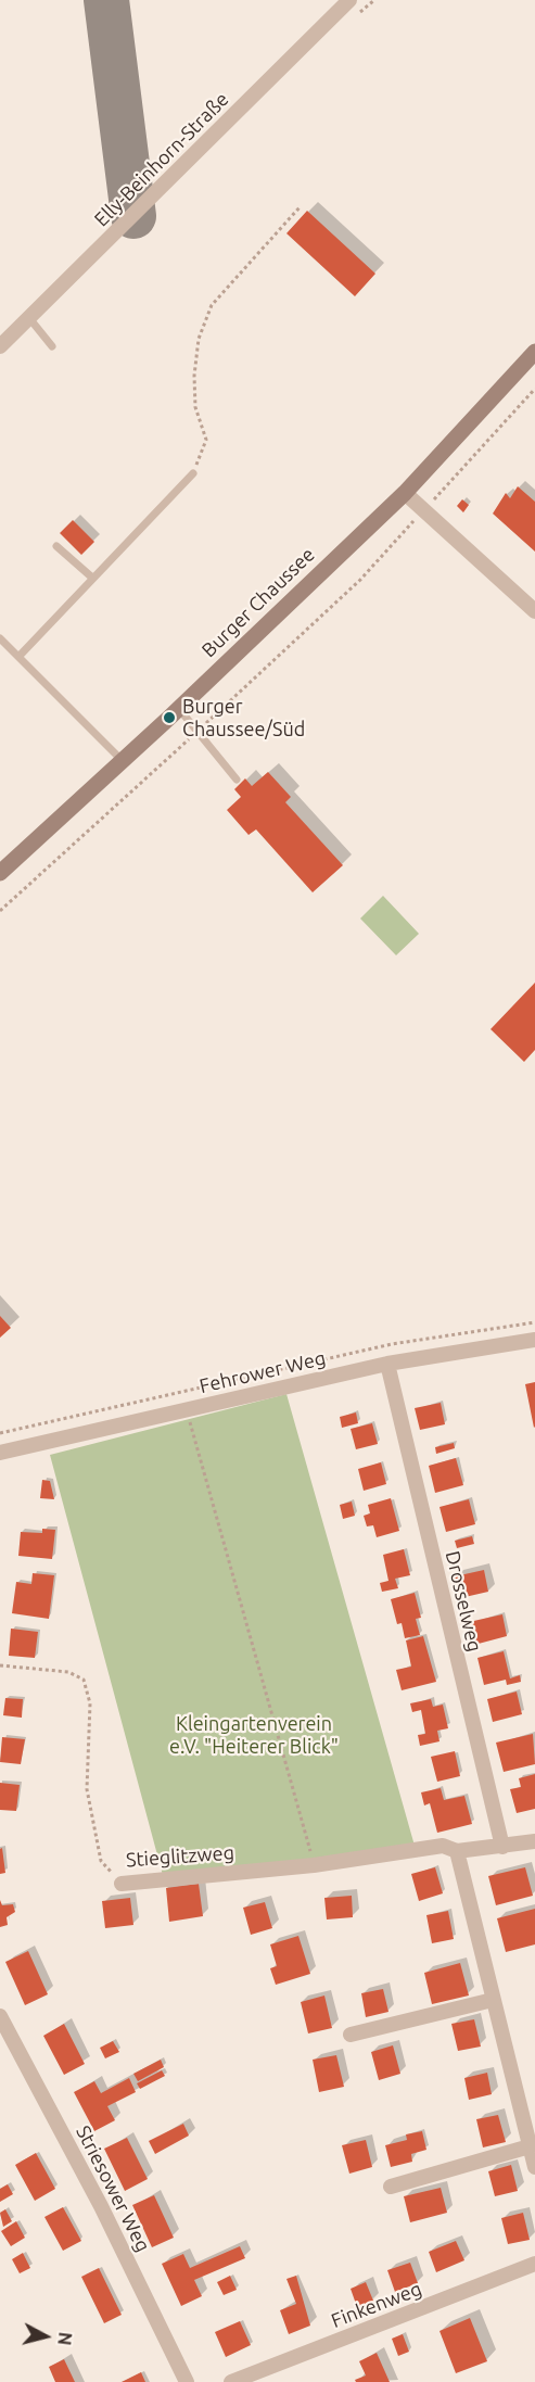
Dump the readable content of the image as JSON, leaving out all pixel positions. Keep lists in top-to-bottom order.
{
  "streets": {
    "main road": ["Burger Chaussee"],
    "street": [
      "Elly-Beinhorn-Straße",
      "Fehrower Weg",
      "Drosselweg",
      "Stieglitzweg",
      "Striesower Weg",
      "Finkenweg"
    ]
  },
  "crossings": [
    ["Fehrower Weg", "Drosselweg"],
    ["Drosselweg", "Stieglitzweg"]
  ],
  "parks": ["Kleingartenverein e.V. \"Heiterer Blick\""],
  "places": ["Burger Chaussee/Süd"],
  "north": "right"
}
